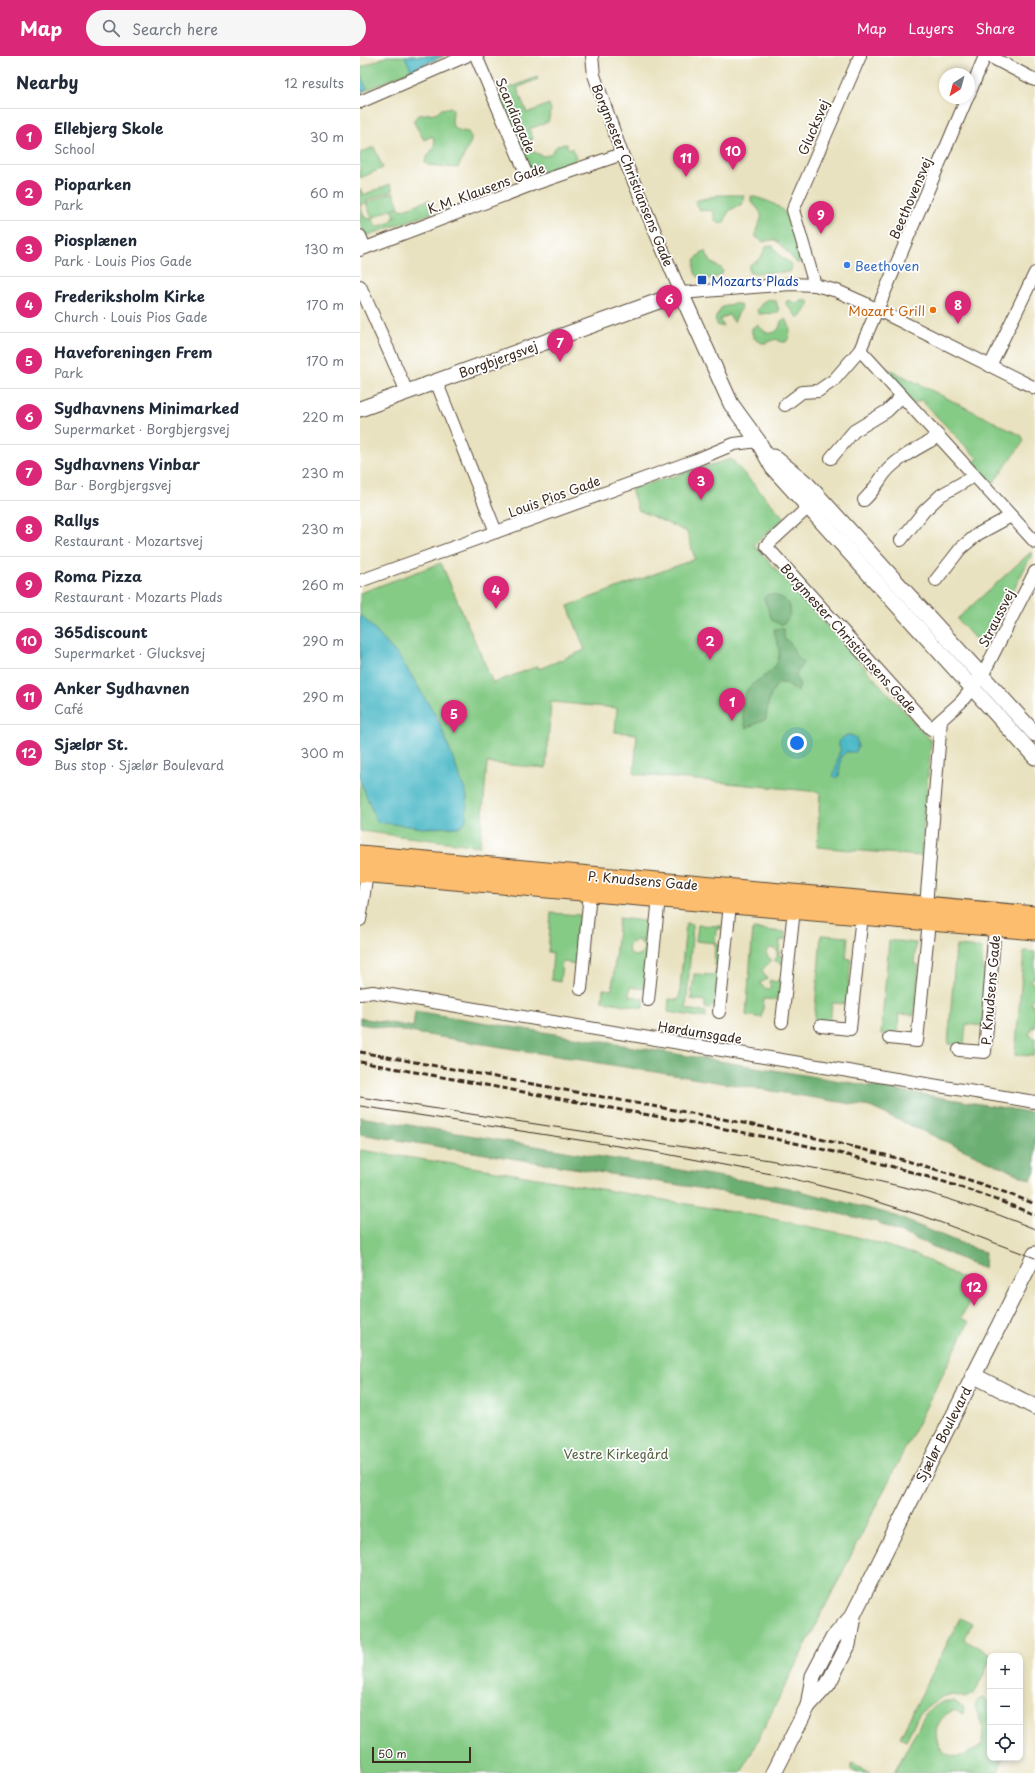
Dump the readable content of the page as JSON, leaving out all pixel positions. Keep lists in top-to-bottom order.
{
  "streets": {
    "main road": ["P. Knudsens Gade"],
    "street": [
      "Scandiagade",
      "Glucksvej",
      "Borgmester Christiansens Gade",
      "K.M. Klausens Gade",
      "Beethovensvej",
      "Borgbjergsvej",
      "Louis Pios Gade",
      "Straussvej",
      "Hørdumsgade",
      "Sjælør Boulevard"
    ]
  },
  "crossings": [
    ["Scandiagade", "K.M. Klausens Gade"],
    ["Borgmester Christiansens Gade", "K.M. Klausens Gade"],
    ["Borgmester Christiansens Gade", "Borgbjergsvej"],
    ["Borgmester Christiansens Gade", "Louis Pios Gade"],
    ["Borgmester Christiansens Gade", "Straussvej"]
  ],
  "parks": ["Vestre Kirkegård"],
  "places": {
    "other": ["Beethoven", "Mozart Grill"],
    "transit": ["Mozarts Plads"]
  },
  "scale_bar": "50 m",
  "north": "bottom left",
  "page": {
    "header": "Map",
    "search": "Search here",
    "nav": ["Map", "Layers", "Share"],
    "heading": ["Nearby", "12 results"],
    "list": [
      {
        "mark": "1",
        "name": "Ellebjerg Skole",
        "note": "School",
        "value": "30 m"
      },
      {
        "mark": "2",
        "name": "Pioparken",
        "note": "Park",
        "value": "60 m"
      },
      {
        "mark": "3",
        "name": "Piosplænen",
        "note": "Park · Louis Pios Gade",
        "value": "130 m"
      },
      {
        "mark": "4",
        "name": "Frederiksholm Kirke",
        "note": "Church · Louis Pios Gade",
        "value": "170 m"
      },
      {
        "mark": "5",
        "name": "Haveforeningen Frem",
        "note": "Park",
        "value": "170 m"
      },
      {
        "mark": "6",
        "name": "Sydhavnens Minimarked",
        "note": "Supermarket · Borgbjergsvej",
        "value": "220 m"
      },
      {
        "mark": "7",
        "name": "Sydhavnens Vinbar",
        "note": "Bar · Borgbjergsvej",
        "value": "230 m"
      },
      {
        "mark": "8",
        "name": "Rallys",
        "note": "Restaurant · Mozartsvej",
        "value": "230 m"
      },
      {
        "mark": "9",
        "name": "Roma Pizza",
        "note": "Restaurant · Mozarts Plads",
        "value": "260 m"
      },
      {
        "mark": "10",
        "name": "365discount",
        "note": "Supermarket · Glucksvej",
        "value": "290 m"
      },
      {
        "mark": "11",
        "name": "Anker Sydhavnen",
        "note": "Café",
        "value": "290 m"
      },
      {
        "mark": "12",
        "name": "Sjælør St.",
        "note": "Bus stop · Sjælør Boulevard",
        "value": "300 m"
      }
    ],
    "pins": [
      "10",
      "11",
      "9",
      "6",
      "8",
      "7",
      "3",
      "4",
      "2",
      "1",
      "5",
      "12"
    ],
    "map_buttons": ["+", "−"],
    "scale": "50 m"
  }
}
